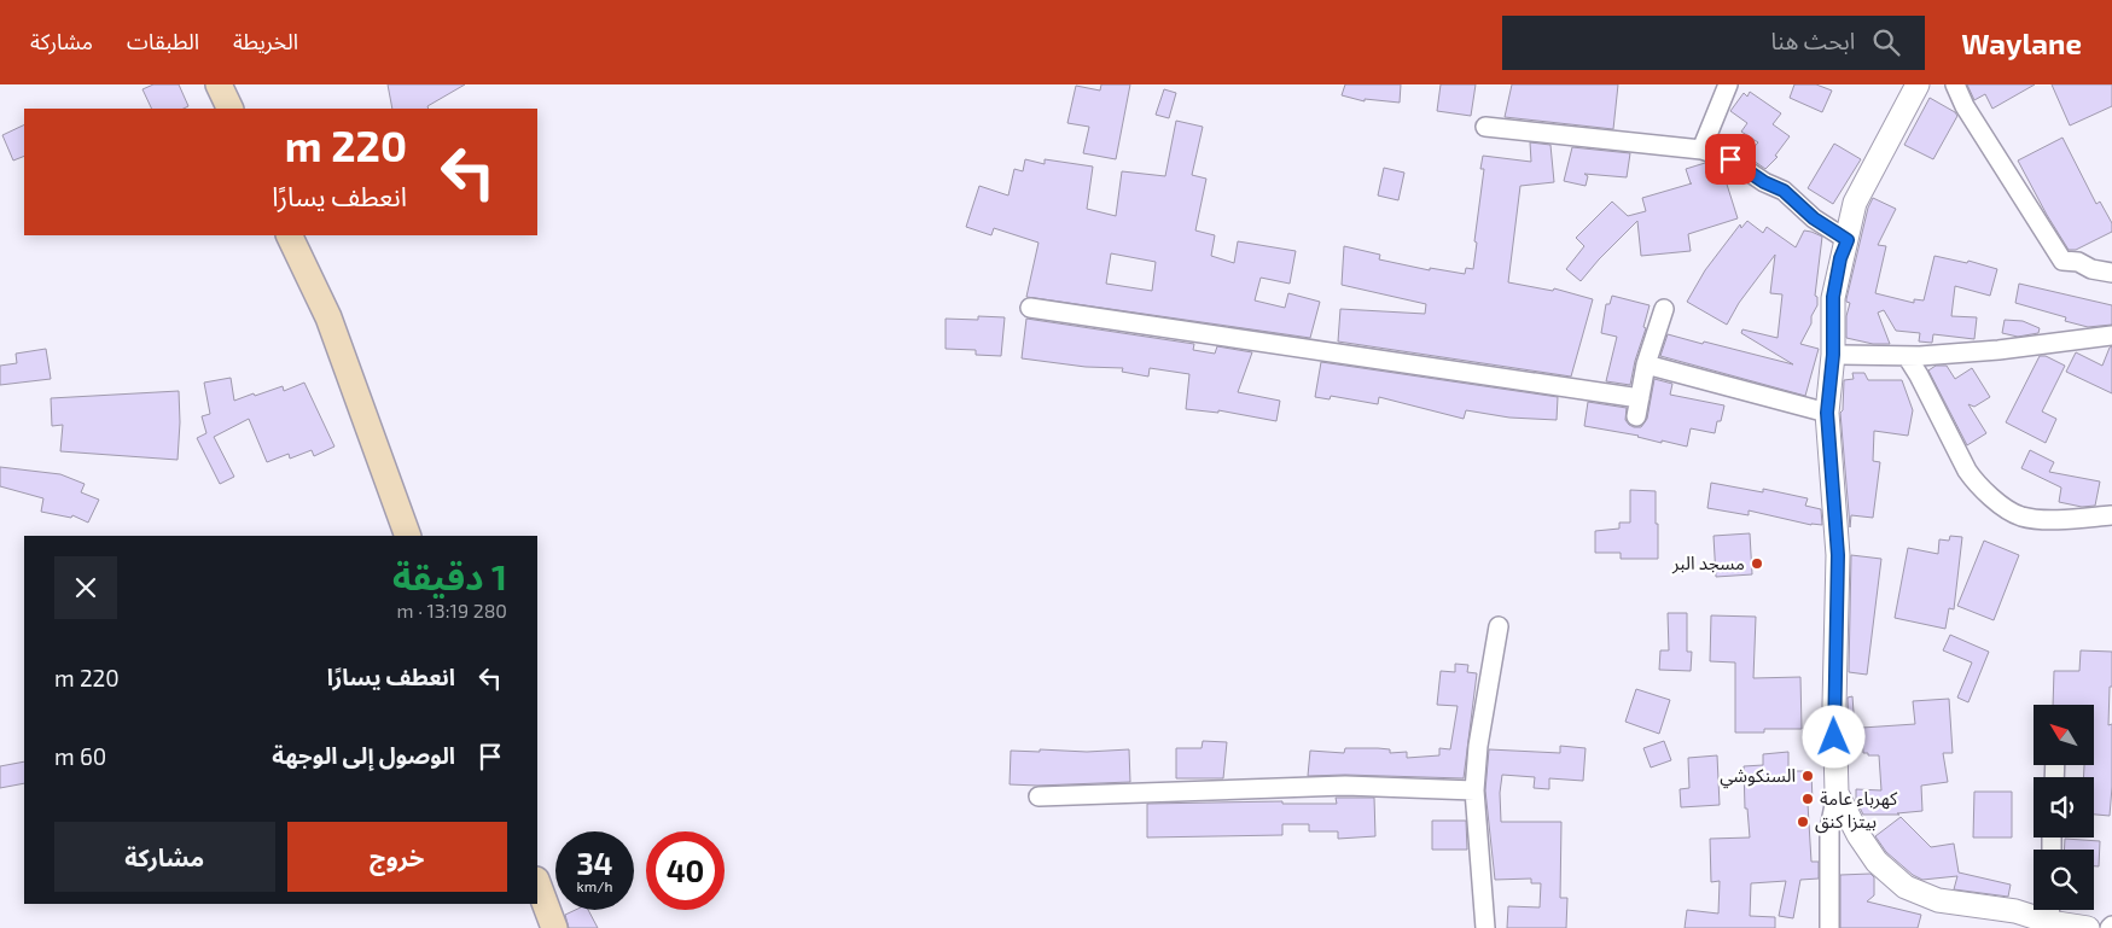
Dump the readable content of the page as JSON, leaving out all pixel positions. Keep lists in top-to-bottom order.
{
  "places": [
    "مسجد البر",
    "السنكوشي",
    "كهرباء عامة",
    "بيتزا كنق"
  ],
  "north": "top left",
  "page": {
    "header": "Waylane",
    "search": "ابحث هنا",
    "nav": ["الخريطة", "الطبقات", "مشاركة"],
    "turn": ["220 m", "انعطف يسارًا"],
    "heading": ["1 دقيقة", "280 m · 13:19"],
    "list": [
      {
        "name": "انعطف يسارًا",
        "value": "220 m"
      },
      {
        "name": "الوصول إلى الوجهة",
        "value": "60 m"
      }
    ],
    "buttons": ["خروج", "مشاركة"],
    "speed": "34 km/h",
    "limit": "40"
  }
}
